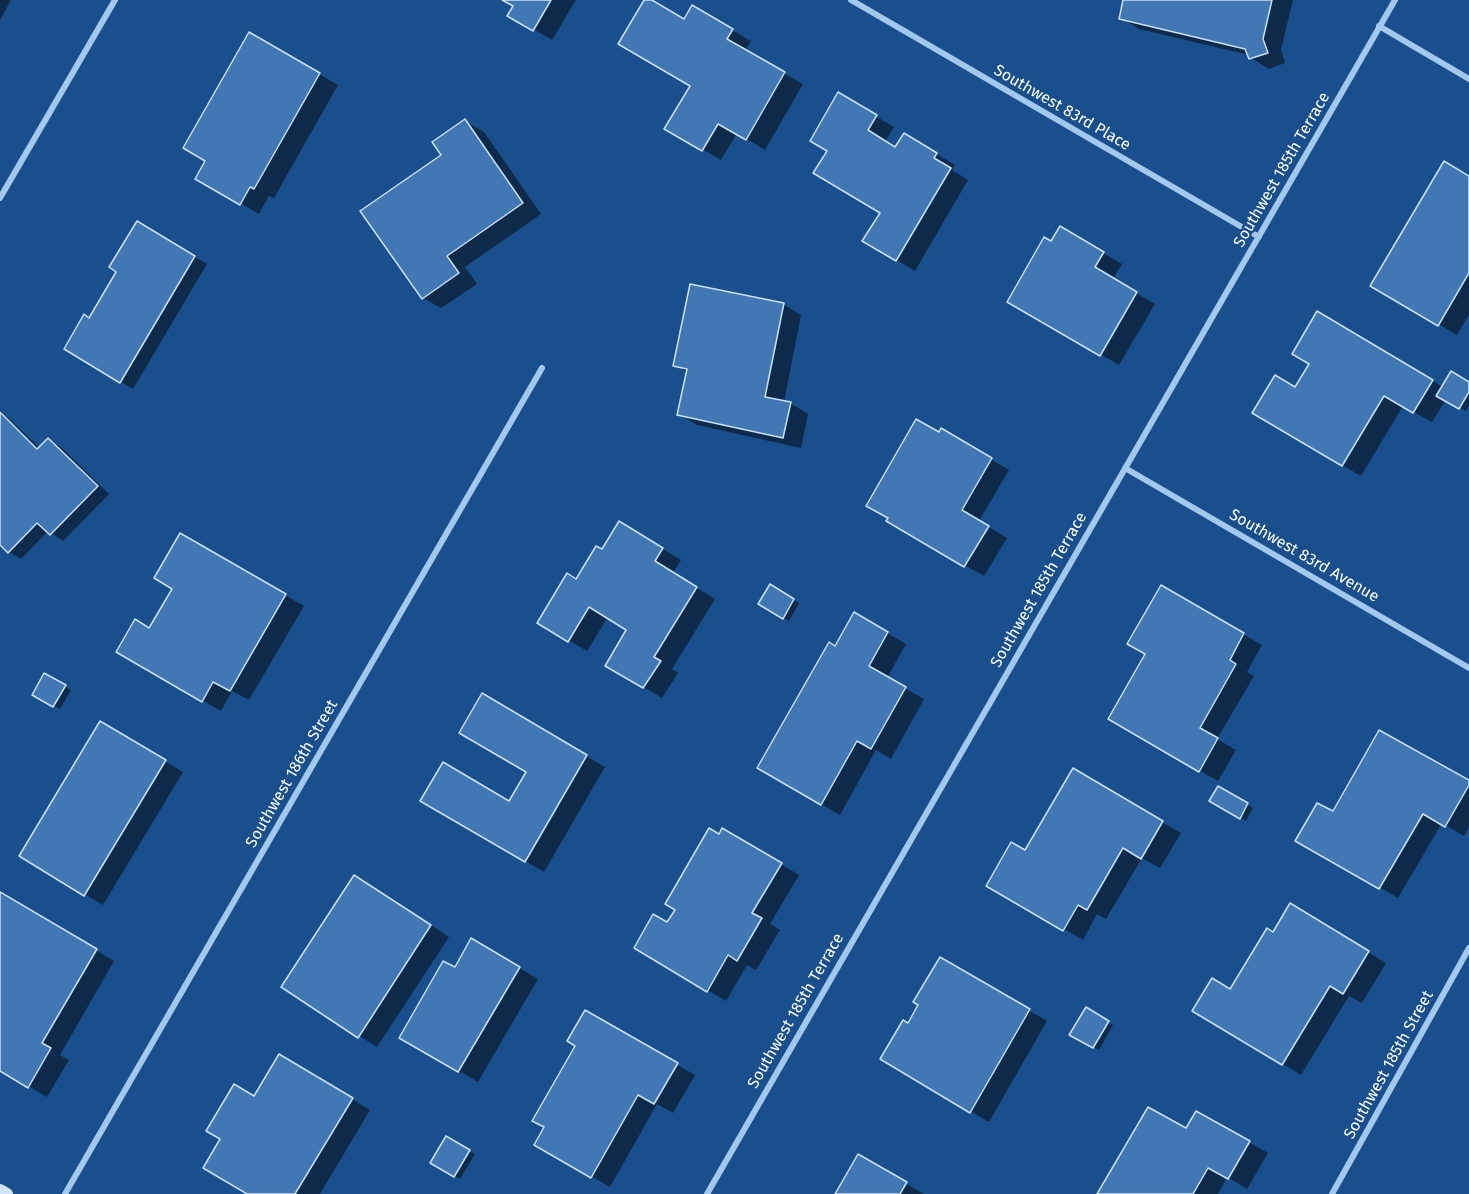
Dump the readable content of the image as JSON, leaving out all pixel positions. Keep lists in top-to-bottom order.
{
  "streets": {
    "street": [
      "Southwest 83rd Place",
      "Southwest 185th Terrace",
      "Southwest 83rd Avenue",
      "Southwest 186th Street",
      "Southwest 185th Street"
    ]
  },
  "crossings": [
    ["Southwest 83rd Place", "Southwest 185th Terrace"],
    ["Southwest 185th Terrace", "Southwest 83rd Avenue"]
  ]
}
